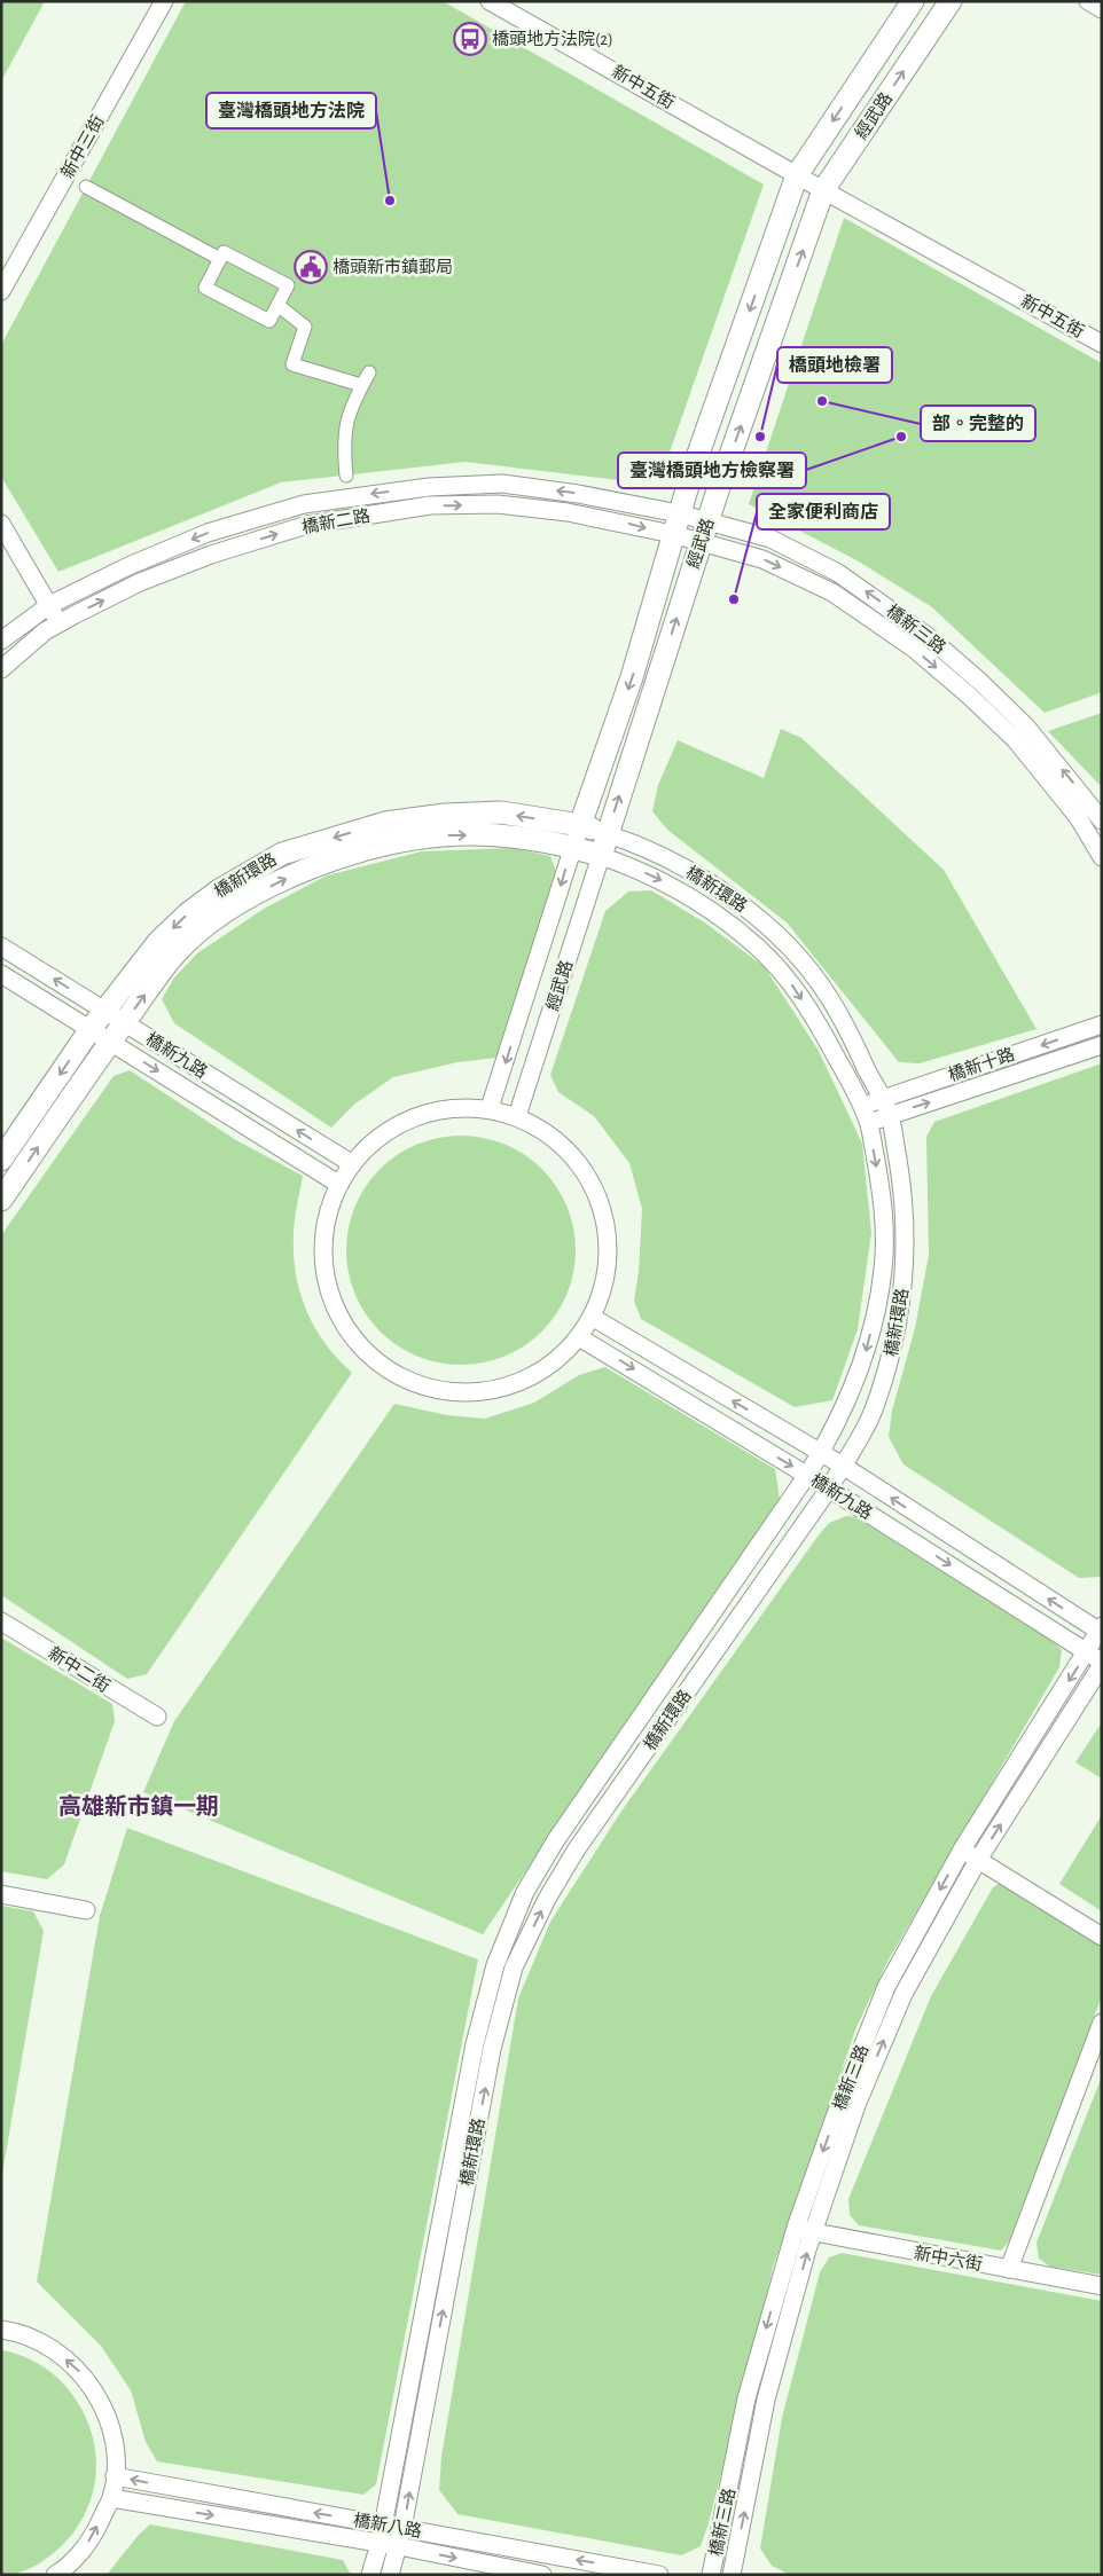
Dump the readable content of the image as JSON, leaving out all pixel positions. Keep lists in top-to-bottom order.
{
  "streets": {
    "street": [
      "新中五街",
      "經武路",
      "新中三街",
      "橋新二路",
      "橋新三路",
      "橋新環路",
      "橋新九路",
      "橋新十路",
      "新中二街",
      "新中六街",
      "橋新八路"
    ]
  },
  "crossings": [
    ["新中五街", "經武路"],
    ["經武路", "橋新二路"],
    ["經武路", "橋新三路"],
    ["經武路", "橋新環路"],
    ["橋新二路", "橋新三路"],
    ["橋新三路", "橋新九路"],
    ["橋新三路", "新中六街"],
    ["橋新環路", "橋新九路"],
    ["橋新環路", "橋新十路"],
    ["橋新環路", "橋新八路"]
  ],
  "districts": ["高雄新市鎮一期"],
  "places": {
    "bus stop": ["橋頭地方法院(2)"],
    "other": [
      "臺灣橋頭地方法院",
      "部。完整的",
      "橋頭地檢署",
      "臺灣橋頭地方檢察署",
      "全家便利商店"
    ],
    "public building": ["橋頭新市鎮郵局"]
  }
}
